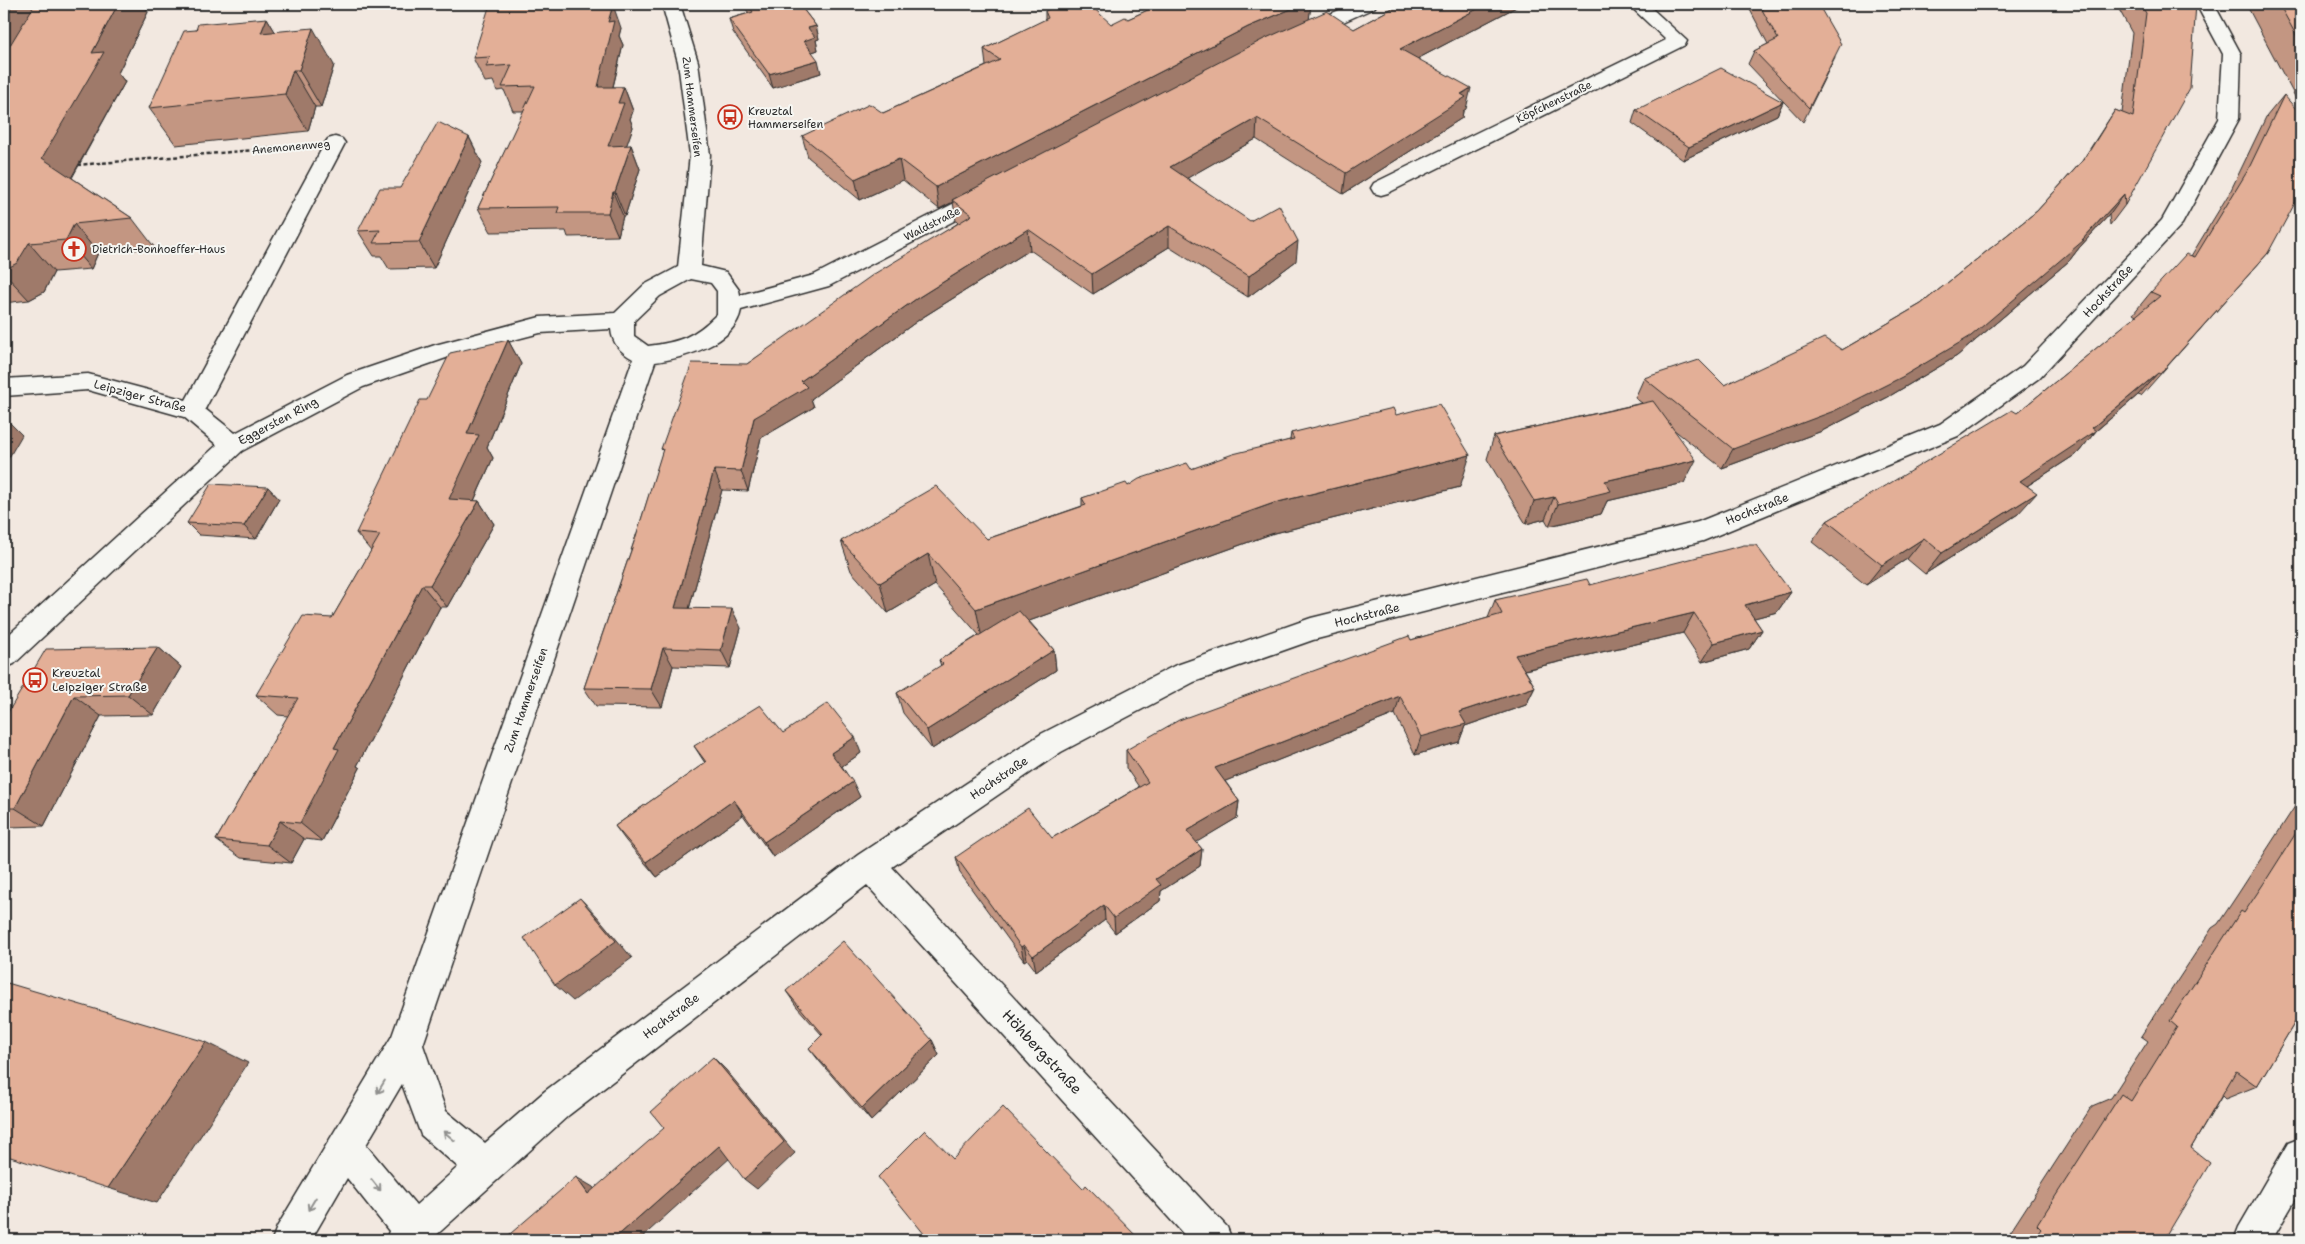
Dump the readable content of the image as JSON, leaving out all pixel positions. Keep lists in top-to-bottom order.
{
  "streets": {
    "street": [
      "Köpfchenstraße",
      "Zum Hammerseifen",
      "Anemonenweg",
      "Waldstraße",
      "Hochstraße",
      "Leipziger Straße",
      "Eggersten Ring",
      "Höhbergstraße"
    ]
  },
  "crossings": [
    ["Zum Hammerseifen", "Waldstraße"],
    ["Zum Hammerseifen", "Eggersten Ring"],
    ["Anemonenweg", "Leipziger Straße"],
    ["Waldstraße", "Eggersten Ring"],
    ["Hochstraße", "Höhbergstraße"],
    ["Leipziger Straße", "Eggersten Ring"]
  ],
  "places": {
    "bus stop": ["Kreuztal Hammerseifen", "Kreuztal Leipziger Straße"],
    "church": ["Dietrich-Bonhoeffer-Haus"]
  }
}
